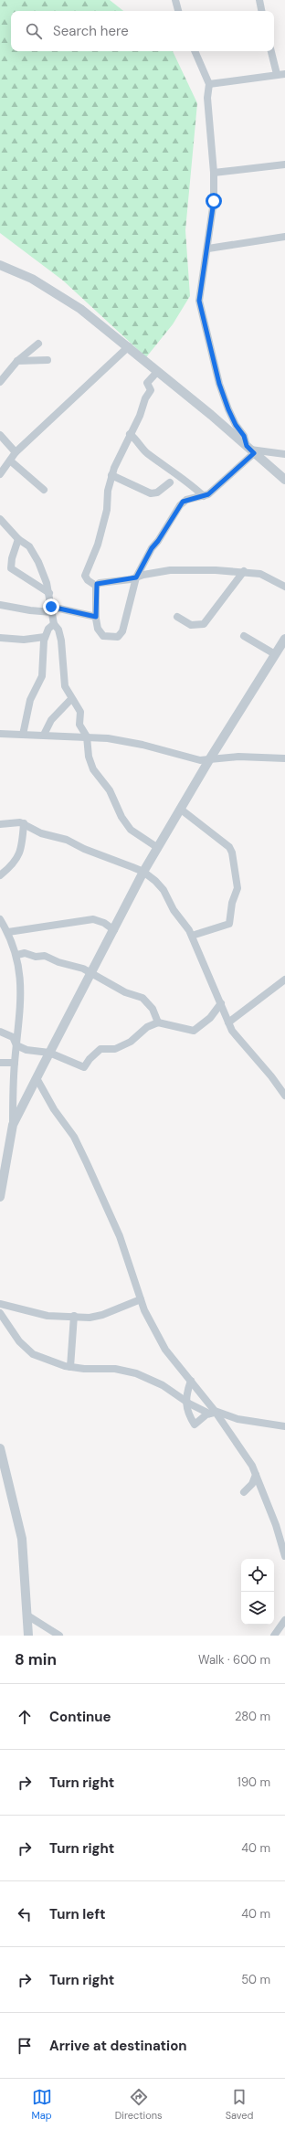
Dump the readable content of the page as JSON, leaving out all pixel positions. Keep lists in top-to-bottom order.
{
  "page": {
    "search": "Search here",
    "heading": ["8 min", "Walk · 600 m"],
    "list": [
      ["Continue", "280 m"],
      ["Turn right", "190 m"],
      ["Turn right", "40 m"],
      ["Turn left", "40 m"],
      ["Turn right", "50 m"],
      "Arrive at destination"
    ],
    "nav": ["Map", "Directions", "Saved"]
  }
}
